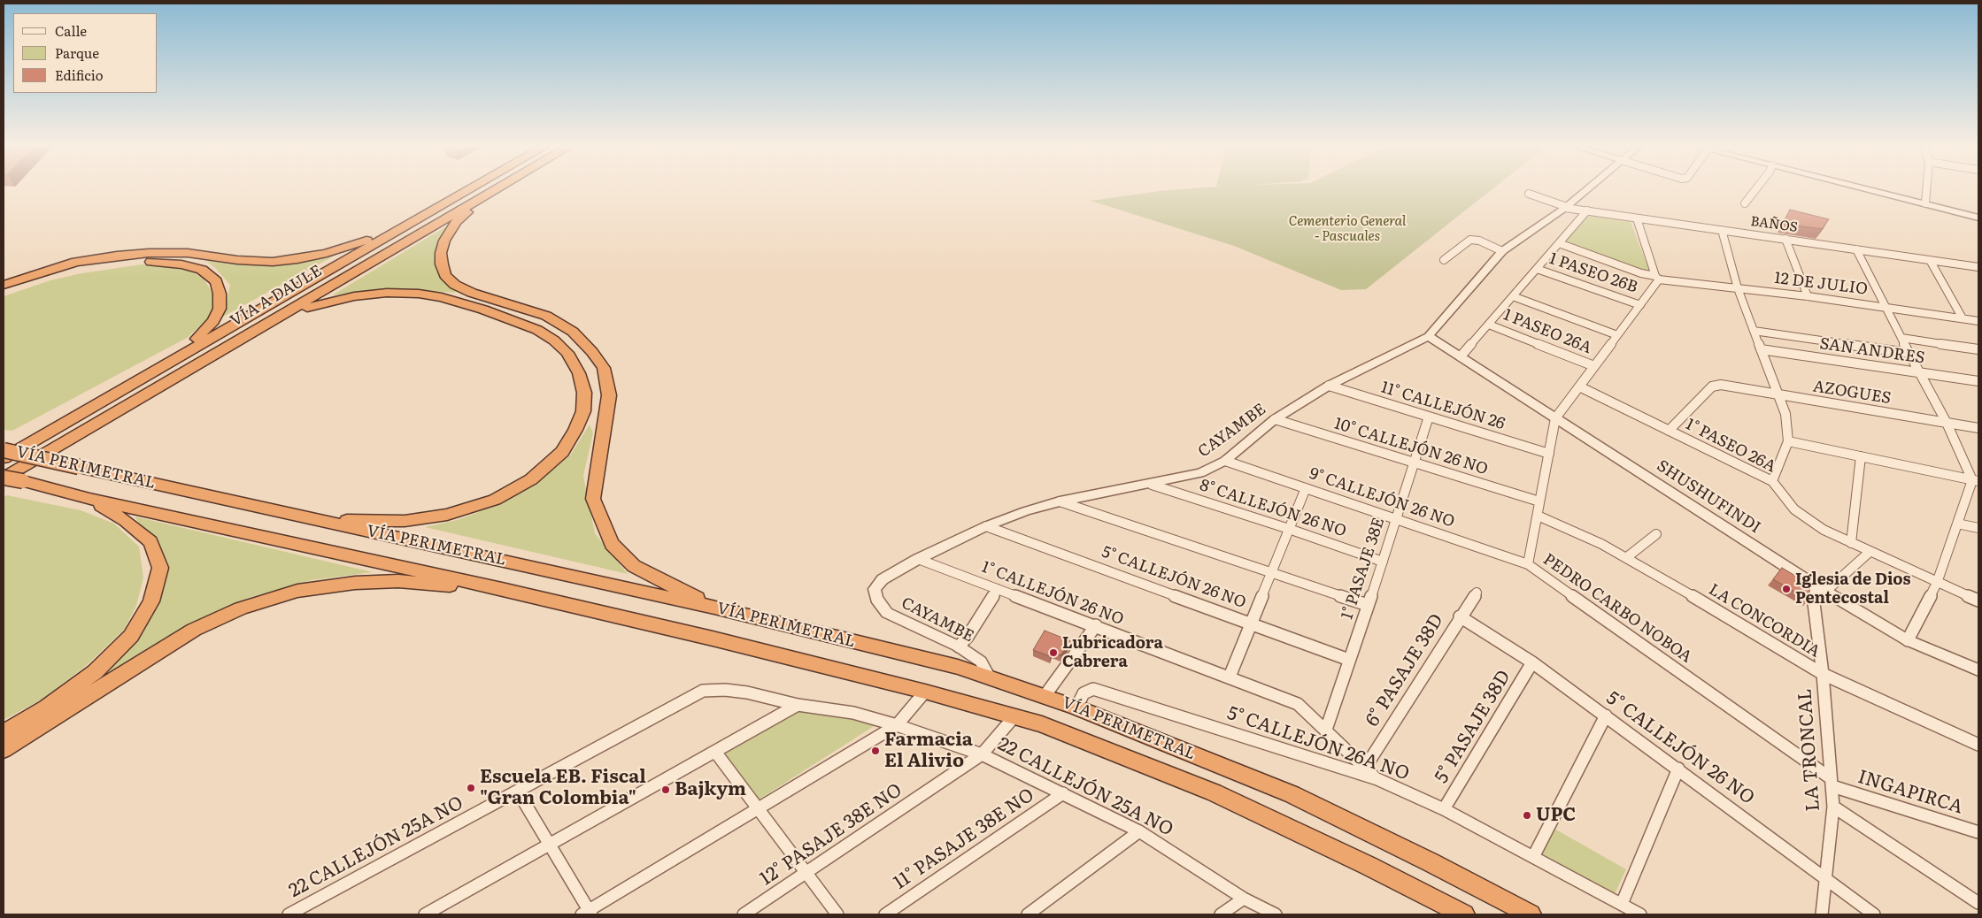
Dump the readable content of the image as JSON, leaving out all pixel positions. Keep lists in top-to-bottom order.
{
  "streets": {
    "highway": ["VÍA A DAULE", "VÍA PERIMETRAL"],
    "street": [
      "BAÑOS",
      "1 PASEO 26B",
      "12 DE JULIO",
      "1 PASEO 26A",
      "SAN ANDRES",
      "AZOGUES",
      "11° CALLEJÓN 26",
      "CAYAMBE",
      "1° PASEO 26A",
      "10° CALLEJÓN 26 NO",
      "SHUSHUFINDI",
      "9° CALLEJÓN 26 NO",
      "8° CALLEJÓN 26 NO",
      "1° PASAJE 38E",
      "5° CALLEJÓN 26 NO",
      "1° CALLEJÓN 26 NO",
      "PEDRO CARBO NOBOA",
      "LA CONCORDIA",
      "6° PASAJE 38D",
      "5° PASAJE 38D",
      "5° CALLEJÓN 26A NO",
      "LA TRONCAL",
      "22 CALLEJÓN 25A NO",
      "INGAPIRCA",
      "12° PASAJE 38E NO",
      "11° PASAJE 38E NO"
    ]
  },
  "crossings": [
    ["BAÑOS", "CAYAMBE"],
    ["1 PASEO 26B", "PEDRO CARBO NOBOA"],
    ["12 DE JULIO", "PEDRO CARBO NOBOA"],
    ["VÍA A DAULE", "VÍA PERIMETRAL"],
    ["1 PASEO 26A", "PEDRO CARBO NOBOA"],
    ["AZOGUES", "1° PASEO 26A"],
    ["11° CALLEJÓN 26", "CAYAMBE"],
    ["11° CALLEJÓN 26", "1° PASAJE 38E"],
    ["11° CALLEJÓN 26", "PEDRO CARBO NOBOA"],
    ["CAYAMBE", "10° CALLEJÓN 26 NO"],
    ["CAYAMBE", "VÍA PERIMETRAL"],
    ["CAYAMBE", "SHUSHUFINDI"],
    ["CAYAMBE", "9° CALLEJÓN 26 NO"],
    ["CAYAMBE", "8° CALLEJÓN 26 NO"],
    ["CAYAMBE", "5° CALLEJÓN 26 NO"],
    ["CAYAMBE", "1° CALLEJÓN 26 NO"],
    ["1° PASEO 26A", "PEDRO CARBO NOBOA"],
    ["10° CALLEJÓN 26 NO", "1° PASAJE 38E"],
    ["10° CALLEJÓN 26 NO", "PEDRO CARBO NOBOA"],
    ["VÍA PERIMETRAL", "5° CALLEJÓN 26A NO"],
    ["VÍA PERIMETRAL", "12° PASAJE 38E NO"],
    ["SHUSHUFINDI", "PEDRO CARBO NOBOA"],
    ["SHUSHUFINDI", "LA TRONCAL"],
    ["9° CALLEJÓN 26 NO", "1° PASAJE 38E"],
    ["9° CALLEJÓN 26 NO", "PEDRO CARBO NOBOA"],
    ["8° CALLEJÓN 26 NO", "1° PASAJE 38E"],
    ["1° PASAJE 38E", "5° CALLEJÓN 26 NO"],
    ["1° PASAJE 38E", "1° CALLEJÓN 26 NO"],
    ["5° CALLEJÓN 26 NO", "6° PASAJE 38D"],
    ["5° CALLEJÓN 26 NO", "5° PASAJE 38D"],
    ["5° CALLEJÓN 26 NO", "LA TRONCAL"],
    ["1° CALLEJÓN 26 NO", "6° PASAJE 38D"],
    ["1° CALLEJÓN 26 NO", "5° CALLEJÓN 26A NO"],
    ["PEDRO CARBO NOBOA", "LA CONCORDIA"],
    ["PEDRO CARBO NOBOA", "LA TRONCAL"],
    ["PEDRO CARBO NOBOA", "INGAPIRCA"],
    ["LA CONCORDIA", "LA TRONCAL"],
    ["5° PASAJE 38D", "5° CALLEJÓN 26A NO"],
    ["LA TRONCAL", "INGAPIRCA"],
    ["22 CALLEJÓN 25A NO", "12° PASAJE 38E NO"],
    ["22 CALLEJÓN 25A NO", "11° PASAJE 38E NO"]
  ],
  "parks": ["Cementerio General - Pascuales"],
  "places": [
    "Iglesia de Dios Pentecostal",
    "Lubricadora Cabrera",
    "Farmacia El Alivio",
    "Escuela EB. Fiscal \"Gran Colombia\"",
    "Bajkym",
    "UPC"
  ],
  "legend": ["Calle", "Parque", "Edificio"]
}
